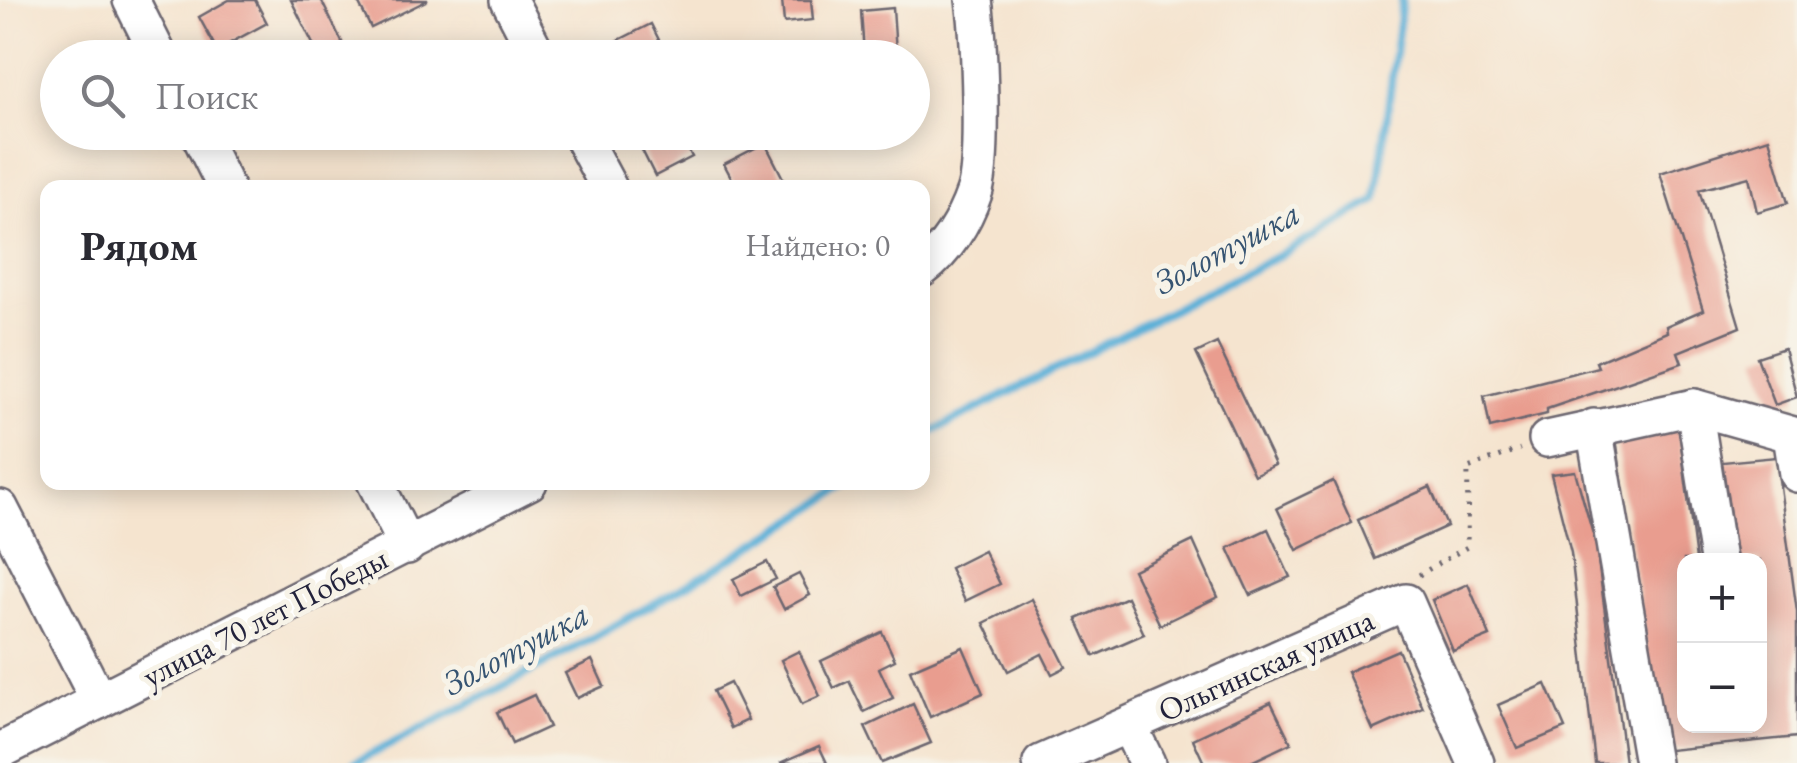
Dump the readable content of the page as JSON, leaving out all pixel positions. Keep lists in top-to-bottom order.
{
  "streets": {
    "street": ["улица 70 лет Победы", "Ольгинская улица"]
  },
  "water": ["Золотушка"],
  "page": {
    "search": "Поиск",
    "heading": ["Рядом", "Найдено: 0"],
    "map_buttons": ["+", "−"]
  }
}
